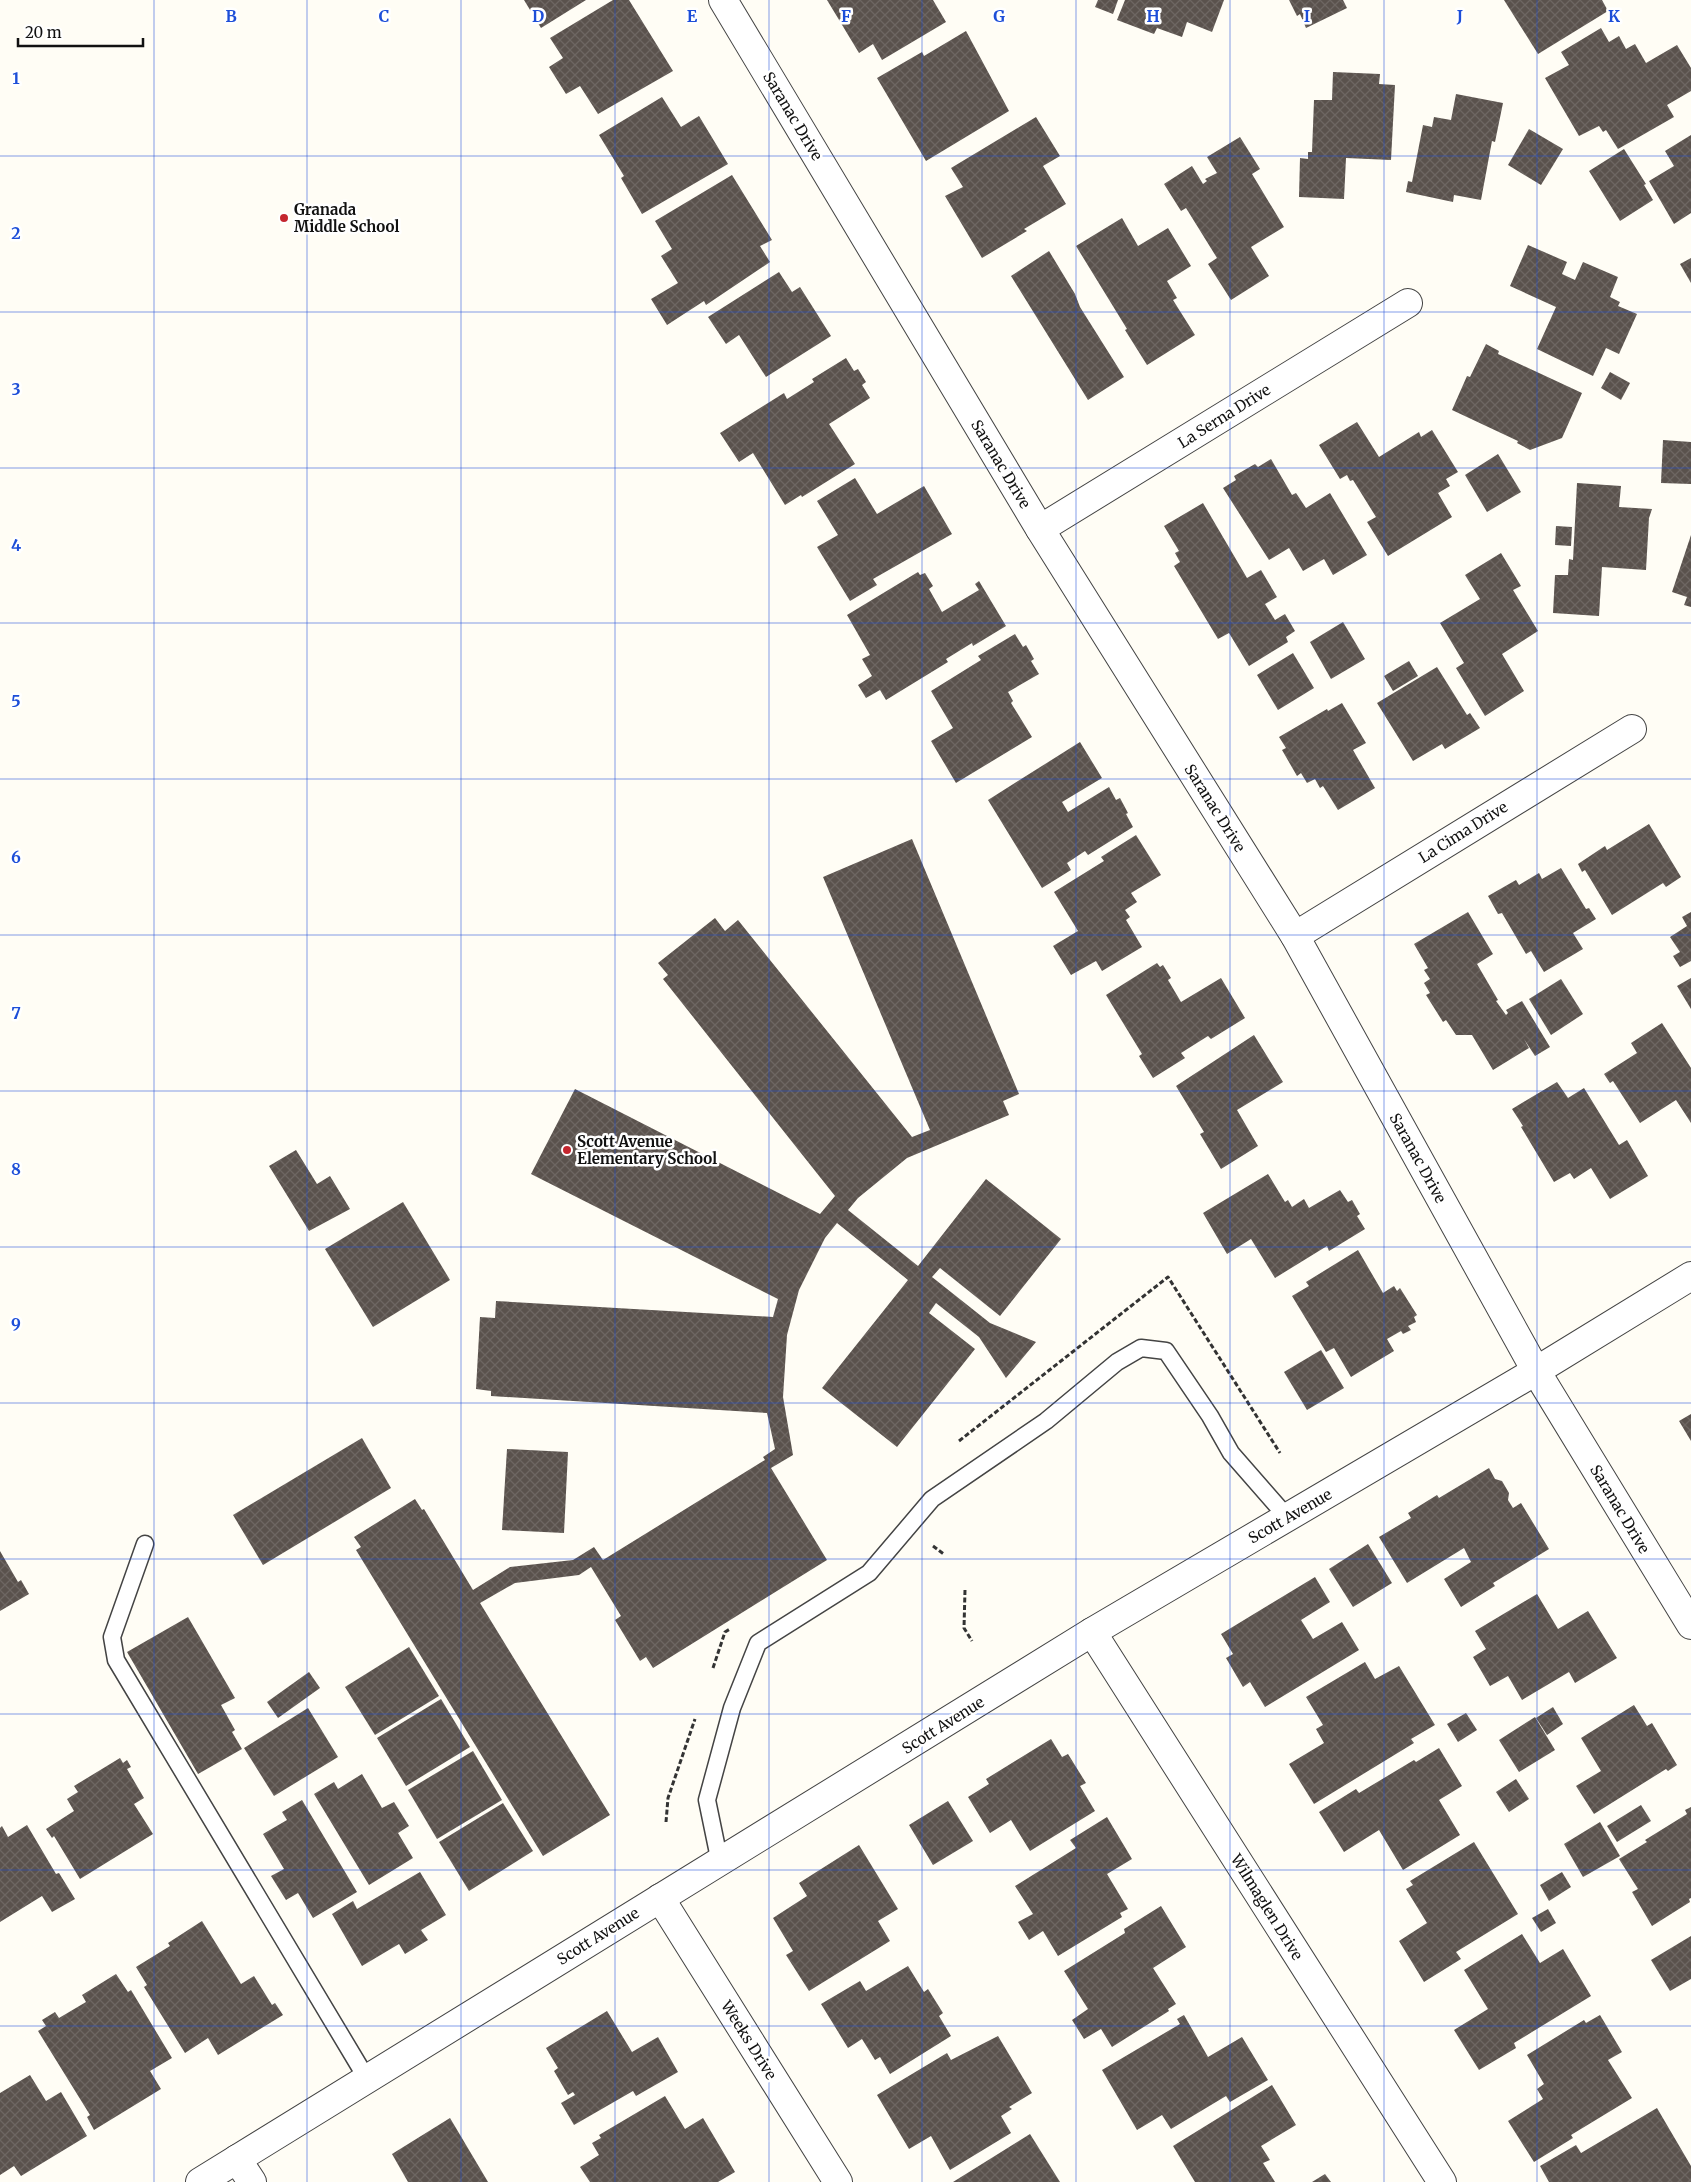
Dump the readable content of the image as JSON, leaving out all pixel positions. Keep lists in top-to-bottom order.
{
  "streets": {
    "street": [
      "Saranac Drive",
      "La Serna Drive",
      "La Cima Drive",
      "Scott Avenue",
      "Wilmaglen Drive",
      "Weeks Drive"
    ]
  },
  "crossings": [
    ["Saranac Drive", "La Serna Drive"],
    ["Saranac Drive", "La Cima Drive"],
    ["Saranac Drive", "Scott Avenue"],
    ["Scott Avenue", "Wilmaglen Drive"],
    ["Scott Avenue", "Weeks Drive"]
  ],
  "places": ["Granada Middle School", "Scott Avenue Elementary School"],
  "scale_bar": "20 m",
  "grid": {
    "columns": [
      "B",
      "C",
      "D",
      "E",
      "F",
      "G",
      "H",
      "I",
      "J",
      "K"
    ],
    "rows": [
      "1",
      "2",
      "3",
      "4",
      "5",
      "6",
      "7",
      "8",
      "9"
    ]
  }
}
